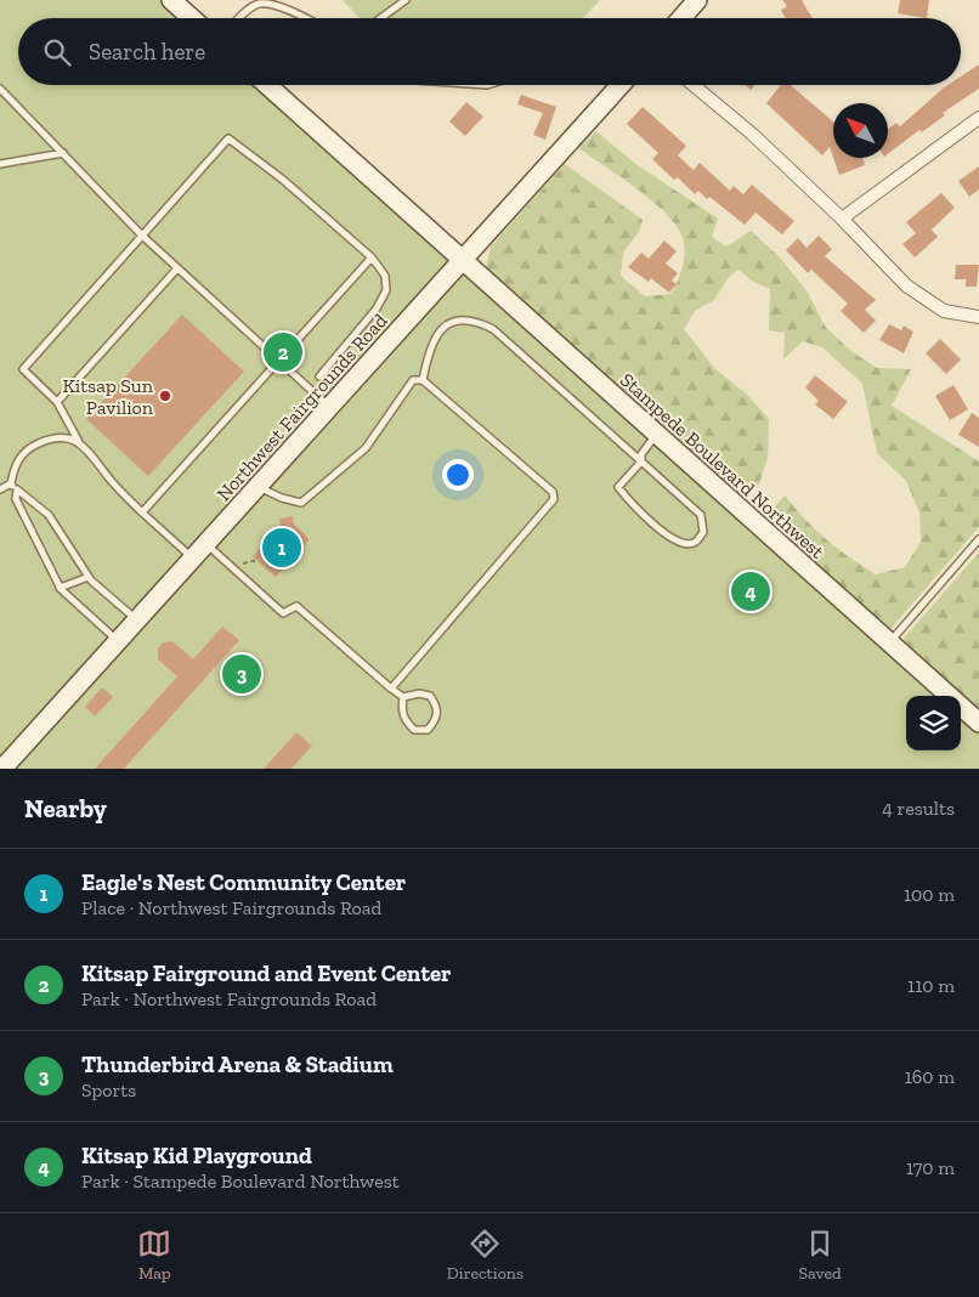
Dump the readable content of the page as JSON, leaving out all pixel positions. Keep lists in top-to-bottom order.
{
  "streets": {
    "street": ["Northwest Fairgrounds Road", "Stampede Boulevard Northwest"]
  },
  "crossings": [
    ["Northwest Fairgrounds Road", "Stampede Boulevard Northwest"]
  ],
  "places": ["Kitsap Sun Pavilion"],
  "north": "top left",
  "page": {
    "search": "Search here",
    "pins": [
      "2",
      "1",
      "4",
      "3"
    ],
    "heading": ["Nearby", "4 results"],
    "list": [
      {
        "mark": "1",
        "name": "Eagle's Nest Community Center",
        "note": "Place · Northwest Fairgrounds Road",
        "value": "100 m"
      },
      {
        "mark": "2",
        "name": "Kitsap Fairground and Event Center",
        "note": "Park · Northwest Fairgrounds Road",
        "value": "110 m"
      },
      {
        "mark": "3",
        "name": "Thunderbird Arena & Stadium",
        "note": "Sports",
        "value": "160 m"
      },
      {
        "mark": "4",
        "name": "Kitsap Kid Playground",
        "note": "Park · Stampede Boulevard Northwest",
        "value": "170 m"
      }
    ],
    "nav": ["Map", "Directions", "Saved"]
  }
}
